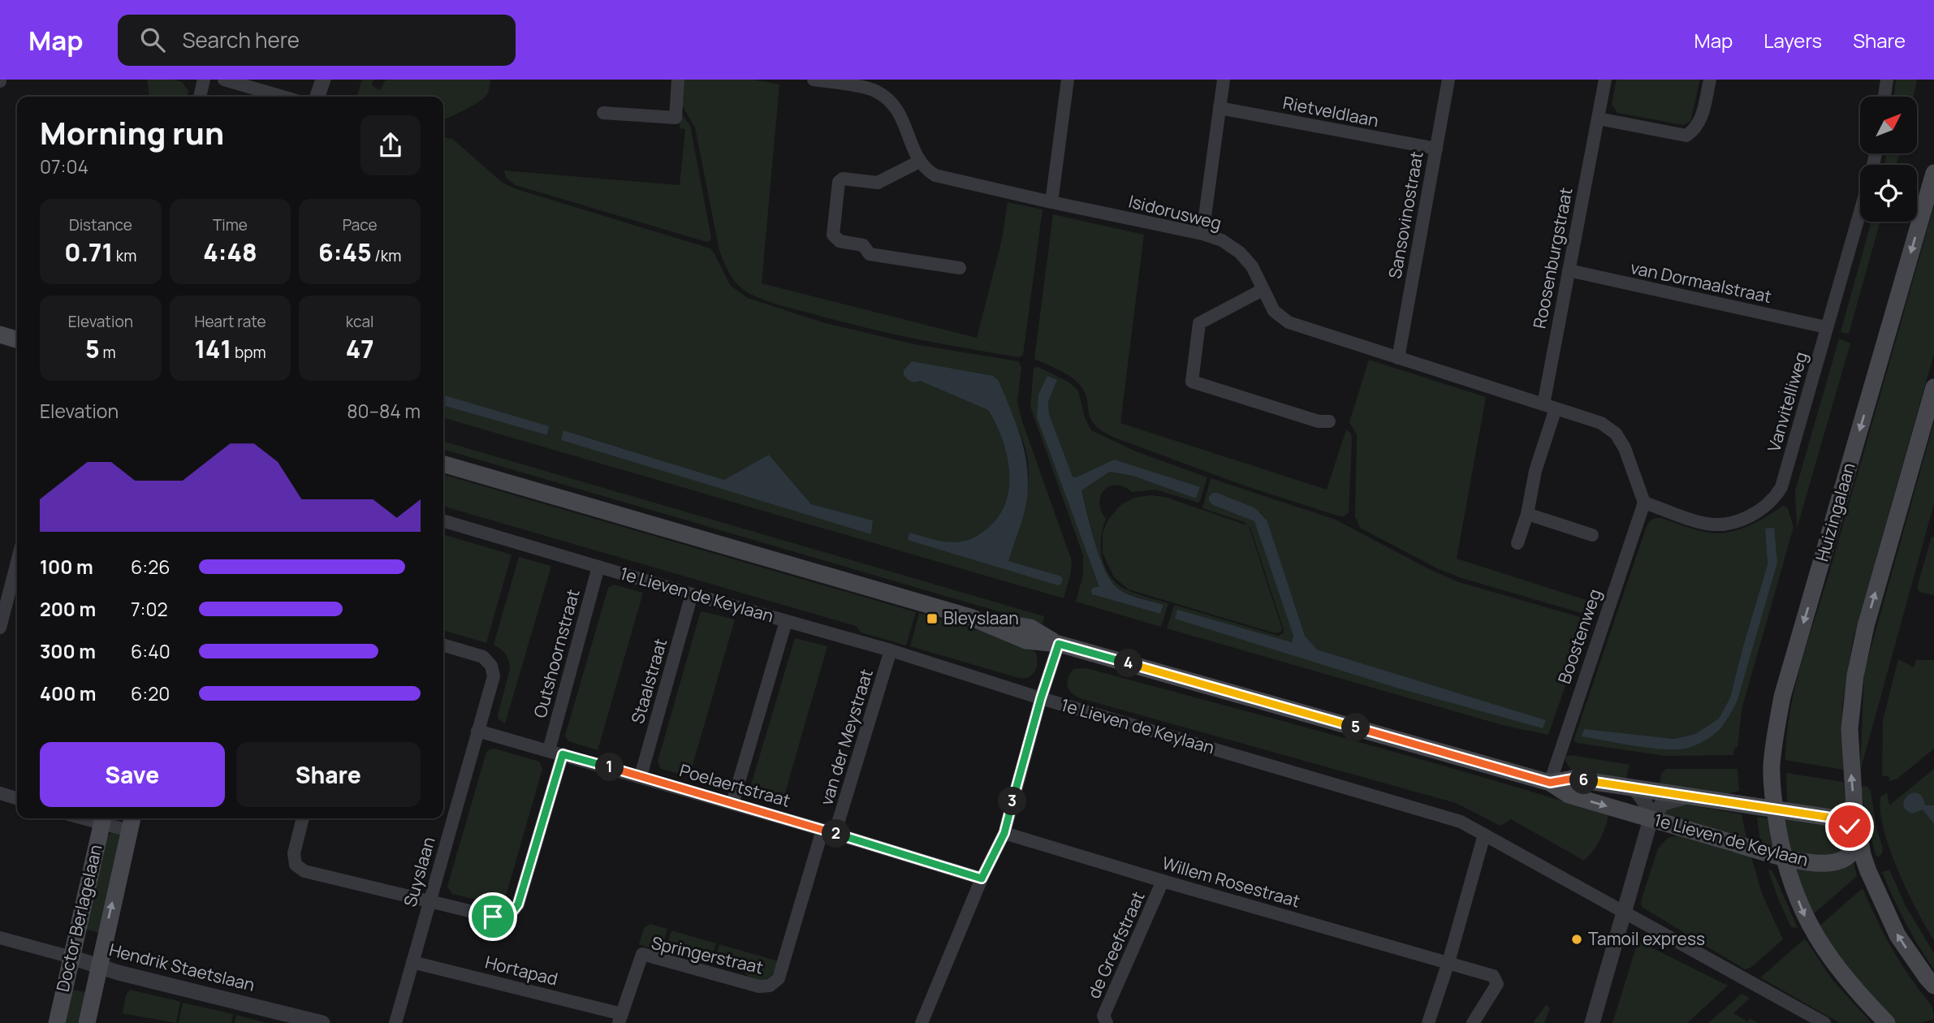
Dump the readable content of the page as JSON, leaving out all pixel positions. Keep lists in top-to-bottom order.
{
  "streets": {
    "main road": ["Huizingalaan", "1e Lieven de Keylaan", "Doctor Berlagelaan"],
    "street": [
      "Rietveldlaan",
      "Isidorusweg",
      "Sansovinostraat",
      "Roosenburgstraat",
      "van Dormaalstraat",
      "Vanvitelliweg",
      "Boostenweg",
      "Outshoornstraat",
      "Staalstraat",
      "van der Meystraat",
      "Poelaertstraat",
      "Suyslaan",
      "Willem Rosestraat",
      "de Greefstraat",
      "Springerstraat",
      "Hendrik Staetslaan",
      "Hortapad"
    ]
  },
  "crossings": [
    ["Rietveldlaan", "Sansovinostraat"],
    ["Isidorusweg", "Sansovinostraat"],
    ["Isidorusweg", "Roosenburgstraat"],
    ["Isidorusweg", "Vanvitelliweg"],
    ["Isidorusweg", "Boostenweg"],
    ["Roosenburgstraat", "van Dormaalstraat"],
    ["van Dormaalstraat", "Vanvitelliweg"],
    ["Vanvitelliweg", "Boostenweg"],
    ["Huizingalaan", "1e Lieven de Keylaan"],
    ["1e Lieven de Keylaan", "Boostenweg"],
    ["1e Lieven de Keylaan", "Outshoornstraat"],
    ["1e Lieven de Keylaan", "Staalstraat"],
    ["1e Lieven de Keylaan", "van der Meystraat"],
    ["Outshoornstraat", "Poelaertstraat"],
    ["Staalstraat", "Poelaertstraat"],
    ["van der Meystraat", "Poelaertstraat"],
    ["van der Meystraat", "Springerstraat"],
    ["Poelaertstraat", "Suyslaan"],
    ["Poelaertstraat", "Springerstraat"],
    ["Suyslaan", "Hortapad"],
    ["Willem Rosestraat", "de Greefstraat"],
    ["Doctor Berlagelaan", "Hendrik Staetslaan"],
    ["Springerstraat", "Hortapad"]
  ],
  "places": {
    "transit": ["Bleyslaan"],
    "other": ["Tamoil express"]
  },
  "north": "top right",
  "page": {
    "header": "Map",
    "search": "Search here",
    "nav": ["Map", "Layers", "Share"],
    "heading": ["Morning run", "07:04"],
    "stats": [
      ["Distance", "0.71 km"],
      ["Time", "4:48"],
      ["Pace", "6:45 /km"],
      ["Elevation", "5 m"],
      ["Heart rate", "141 bpm"],
      ["kcal", "47"]
    ],
    "chart": ["Elevation", "80–84 m"],
    "list": [
      {
        "name": "100 m",
        "note": "6:26"
      },
      {
        "name": "200 m",
        "note": "7:02"
      },
      {
        "name": "300 m",
        "note": "6:40"
      },
      {
        "name": "400 m",
        "note": "6:20"
      }
    ],
    "pins": [
      "4",
      "5",
      "1",
      "6",
      "3",
      "2"
    ],
    "buttons": ["Save", "Share"]
  }
}
